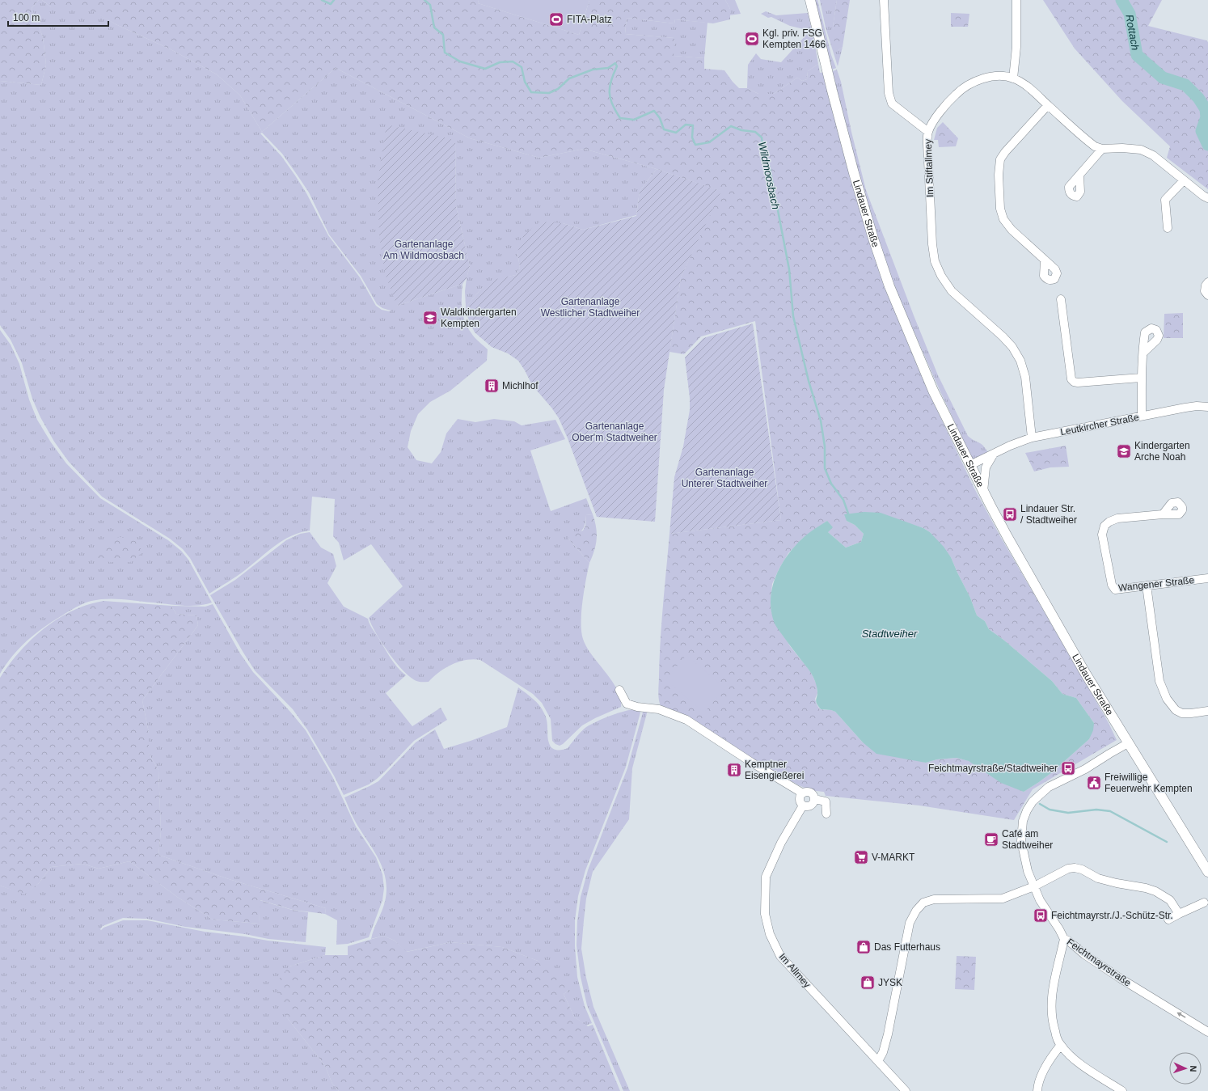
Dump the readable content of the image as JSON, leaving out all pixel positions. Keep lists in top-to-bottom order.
{
  "streets": {
    "main road": ["Lindauer Straße"],
    "street": [
      "Im Stiftallmey",
      "Leutkircher Straße",
      "Wangener Straße",
      "Feichtmayrstraße",
      "Im Allmey"
    ]
  },
  "crossings": [
    ["Im Stiftallmey", "Leutkircher Straße"],
    ["Lindauer Straße", "Leutkircher Straße"],
    ["Lindauer Straße", "Feichtmayrstraße"]
  ],
  "one_way": ["Feichtmayrstraße"],
  "water": ["Rottach", "Wildmoosbach", "Stadtweiher"],
  "parks": [
    "Gartenanlage Am Wildmoosbach",
    "Gartenanlage Westlicher Stadtweiher",
    "Gartenanlage Ober'm Stadtweiher",
    "Gartenanlage Unterer Stadtweiher"
  ],
  "places": {
    "sports": ["FITA-Platz", "Kgl. priv. FSG Kempten 1466"],
    "school or university": ["Waldkindergarten Kempten", "Kindergarten Arche Noah"],
    "building": ["Michlhof", "Kemptner Eisengießerei"],
    "bus stop": ["Lindauer Str. / Stadtweiher", "Feichtmayrstraße/Stadtweiher", "Feichtmayrstr./J.-Schütz-Str."],
    "public building": ["Freiwillige Feuerwehr Kempten"],
    "cafe": ["Café am Stadtweiher"],
    "supermarket": ["V-MARKT"],
    "shop": ["Das Futterhaus", "JYSK"]
  },
  "scale_bar": "100 m",
  "north": "right"
}
